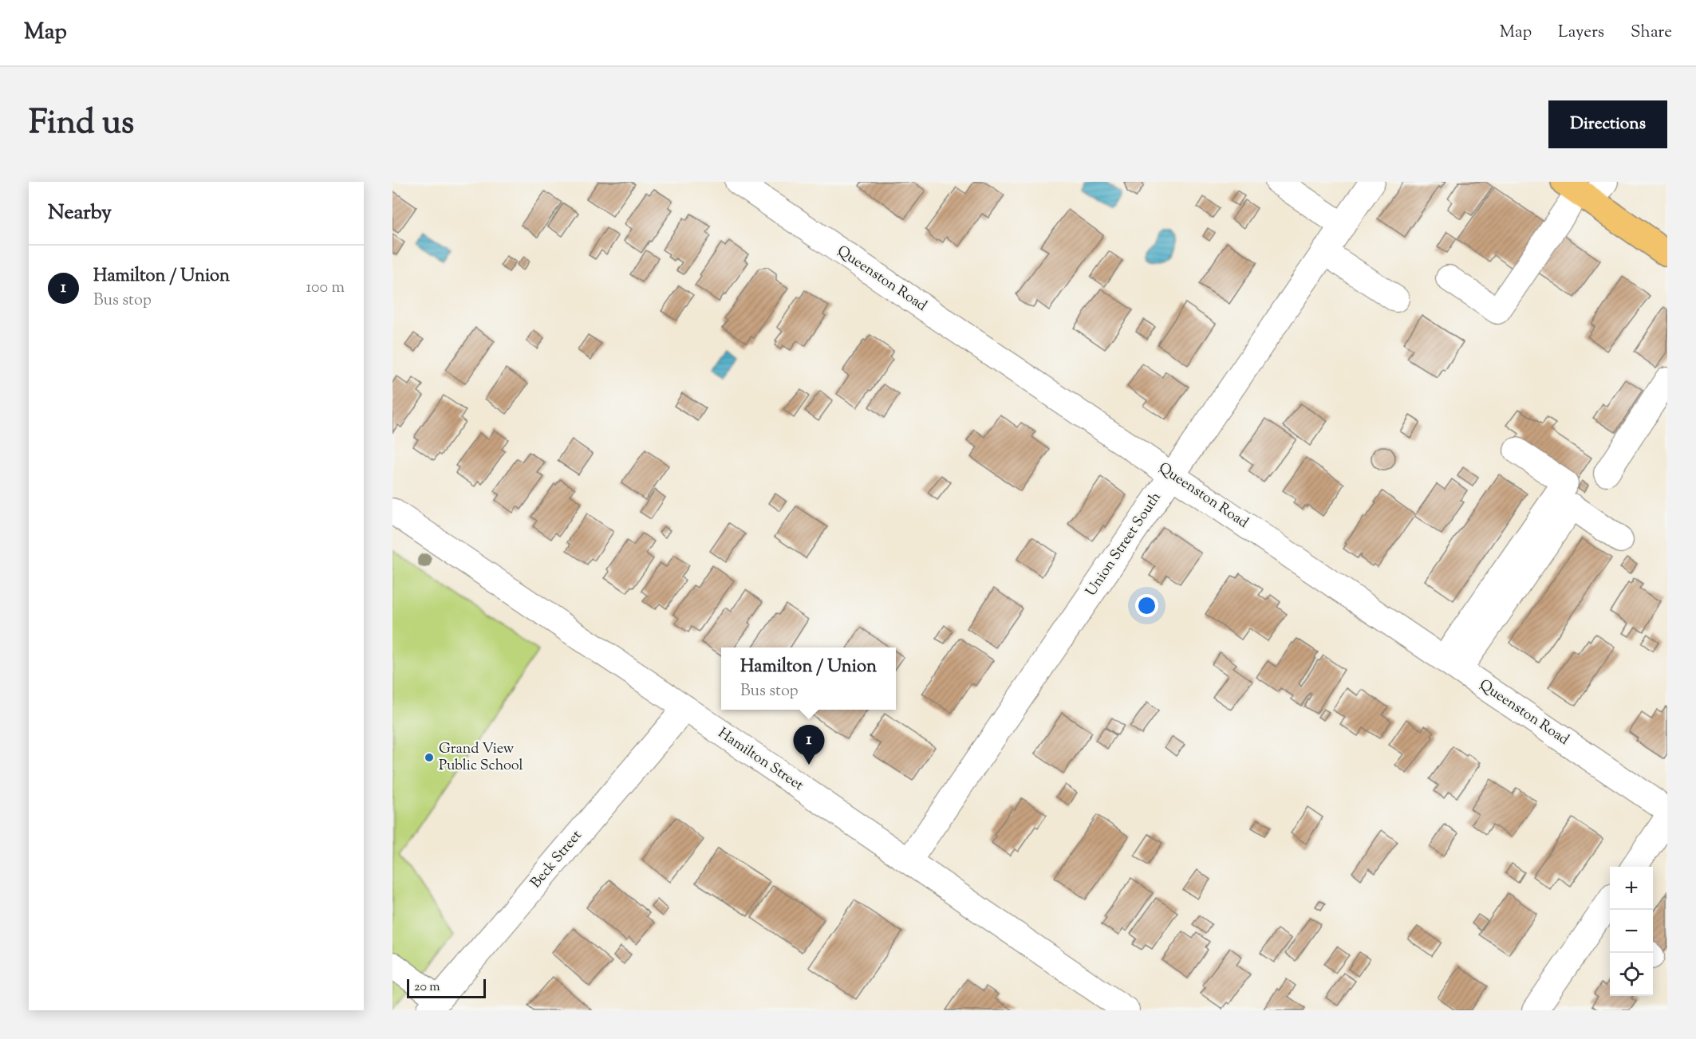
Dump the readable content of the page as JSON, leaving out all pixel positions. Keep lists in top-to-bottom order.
{
  "streets": {
    "street": [
      "Queenston Road",
      "Union Street South",
      "Hamilton Street",
      "Beck Street"
    ]
  },
  "crossings": [
    ["Queenston Road", "Union Street South"],
    ["Union Street South", "Hamilton Street"],
    ["Hamilton Street", "Beck Street"]
  ],
  "places": ["Grand View Public School"],
  "scale_bar": "20 m",
  "page": {
    "header": "Map",
    "nav": ["Map", "Layers", "Share"],
    "title": "Find us",
    "buttons": "Directions",
    "heading": "Nearby",
    "list": [
      {
        "mark": "1",
        "name": "Hamilton / Union",
        "note": "Bus stop",
        "value": "100 m"
      }
    ],
    "popup": ["Hamilton / Union", "Bus stop"],
    "pins": "1",
    "map_buttons": ["+", "−"],
    "scale": "20 m"
  }
}
